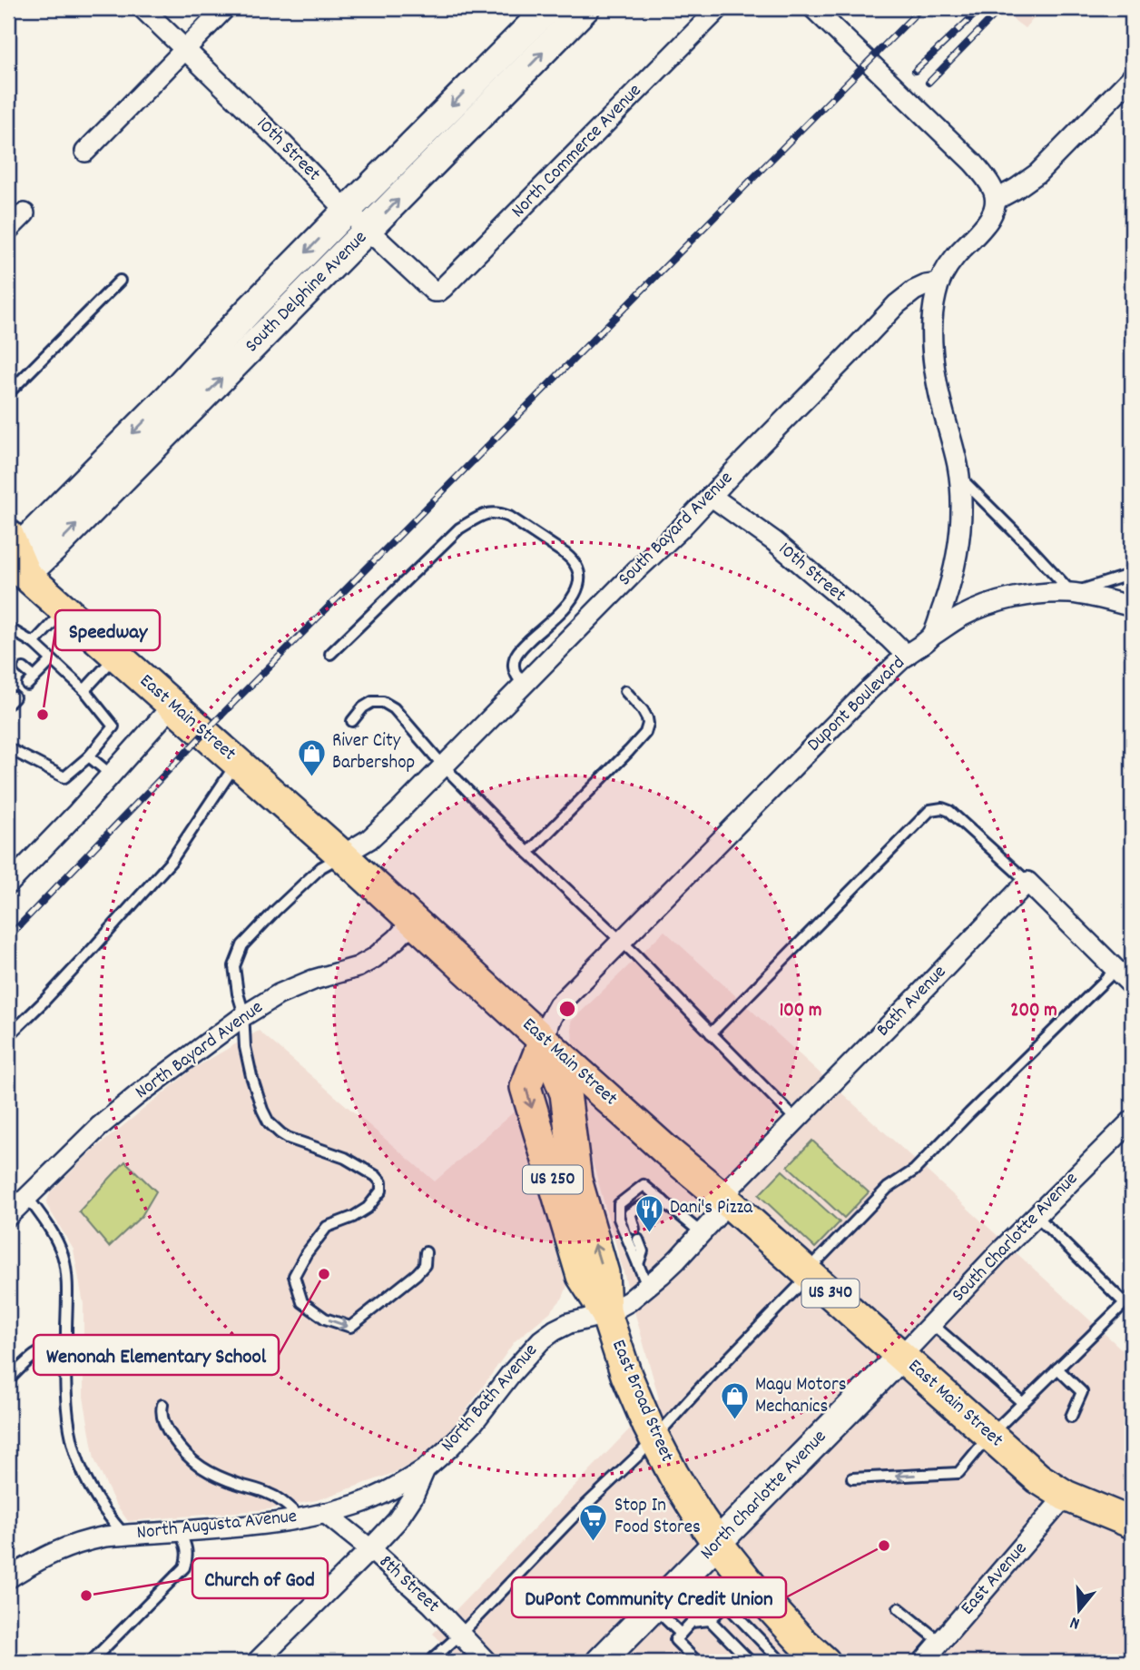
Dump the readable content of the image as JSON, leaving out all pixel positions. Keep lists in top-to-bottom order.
{
  "streets": {
    "main road": [
      "South Delphine Avenue",
      "East Main Street",
      "US 250",
      "US 340",
      "East Broad Street",
      "North Charlotte Avenue"
    ],
    "street": [
      "10th Street",
      "North Commerce Avenue",
      "South Bayard Avenue",
      "Dupont Boulevard",
      "Bath Avenue",
      "North Bayard Avenue",
      "South Charlotte Avenue",
      "North Bath Avenue",
      "North Augusta Avenue",
      "East Avenue",
      "8th Street"
    ]
  },
  "crossings": [
    ["10th Street", "North Commerce Avenue"],
    ["10th Street", "South Delphine Avenue"],
    ["10th Street", "South Bayard Avenue"],
    ["10th Street", "Dupont Boulevard"],
    ["South Delphine Avenue", "East Main Street"],
    ["South Bayard Avenue", "East Main Street"],
    ["Dupont Boulevard", "East Main Street"],
    ["Dupont Boulevard", "East Broad Street"],
    ["East Main Street", "Bath Avenue"],
    ["East Main Street", "North Bayard Avenue"],
    ["East Main Street", "South Charlotte Avenue"],
    ["East Main Street", "North Bath Avenue"],
    ["East Main Street", "East Broad Street"],
    ["East Main Street", "North Charlotte Avenue"],
    ["East Main Street", "East Avenue"],
    ["Bath Avenue", "North Bath Avenue"],
    ["South Charlotte Avenue", "North Charlotte Avenue"],
    ["North Bath Avenue", "East Broad Street"],
    ["North Bath Avenue", "North Augusta Avenue"],
    ["North Bath Avenue", "8th Street"],
    ["East Broad Street", "North Charlotte Avenue"],
    ["North Augusta Avenue", "8th Street"]
  ],
  "places": {
    "other": [
      "Speedway",
      "Wenonah Elementary School",
      "DuPont Community Credit Union",
      "Church of God"
    ],
    "shop": ["River City Barbershop", "Magu Motors Mechanics"],
    "restaurant": ["Dani's Pizza"],
    "supermarket": ["Stop In Food Stores"]
  },
  "north": "bottom",
  "rings": ["100 m", "200 m"]
}
